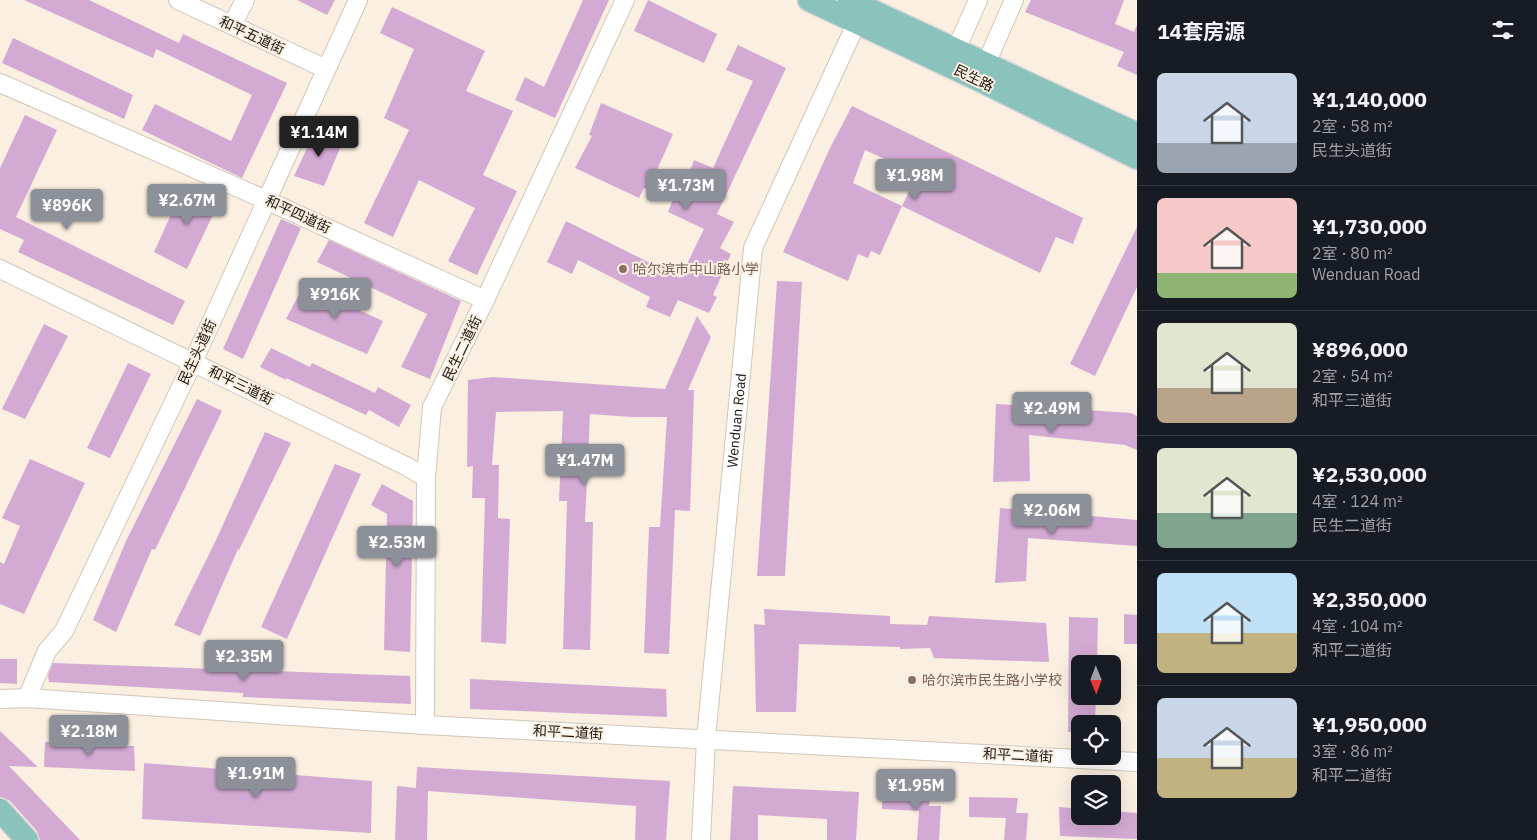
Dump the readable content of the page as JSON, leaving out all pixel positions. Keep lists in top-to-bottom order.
{
  "streets": {
    "main road": ["民生路"],
    "street": [
      "和平五道街",
      "和平四道街",
      "民生二道街",
      "民生头道街",
      "和平三道街",
      "Wenduan Road",
      "和平二道街"
    ]
  },
  "crossings": [
    ["和平五道街", "民生头道街"],
    ["民生路", "Wenduan Road"],
    ["和平四道街", "民生二道街"],
    ["和平四道街", "民生头道街"],
    ["民生二道街", "和平三道街"],
    ["民生二道街", "和平二道街"],
    ["民生头道街", "和平三道街"],
    ["民生头道街", "和平二道街"],
    ["Wenduan Road", "和平二道街"]
  ],
  "places": ["哈尔滨市中山路小学", "哈尔滨市民生路小学校"],
  "north": "bottom",
  "page": {
    "heading": "14套房源",
    "list": [
      {
        "name": "¥1,140,000",
        "note": "2室 · 58 m² · 民生头道街"
      },
      {
        "name": "¥1,730,000",
        "note": "2室 · 80 m² · Wenduan Road"
      },
      {
        "name": "¥896,000",
        "note": "2室 · 54 m² · 和平三道街"
      },
      {
        "name": "¥2,530,000",
        "note": "4室 · 124 m² · 民生二道街"
      },
      {
        "name": "¥2,350,000",
        "note": "4室 · 104 m² · 和平二道街"
      },
      {
        "name": "¥1,950,000",
        "note": "3室 · 86 m² · 和平二道街"
      }
    ],
    "price": [
      "¥1.14M",
      "¥1.98M",
      "¥1.73M",
      "¥2.67M",
      "¥896K",
      "¥916K",
      "¥2.49M",
      "¥1.47M",
      "¥2.06M",
      "¥2.53M",
      "¥2.35M",
      "¥2.18M",
      "¥1.91M",
      "¥1.95M"
    ]
  }
}
